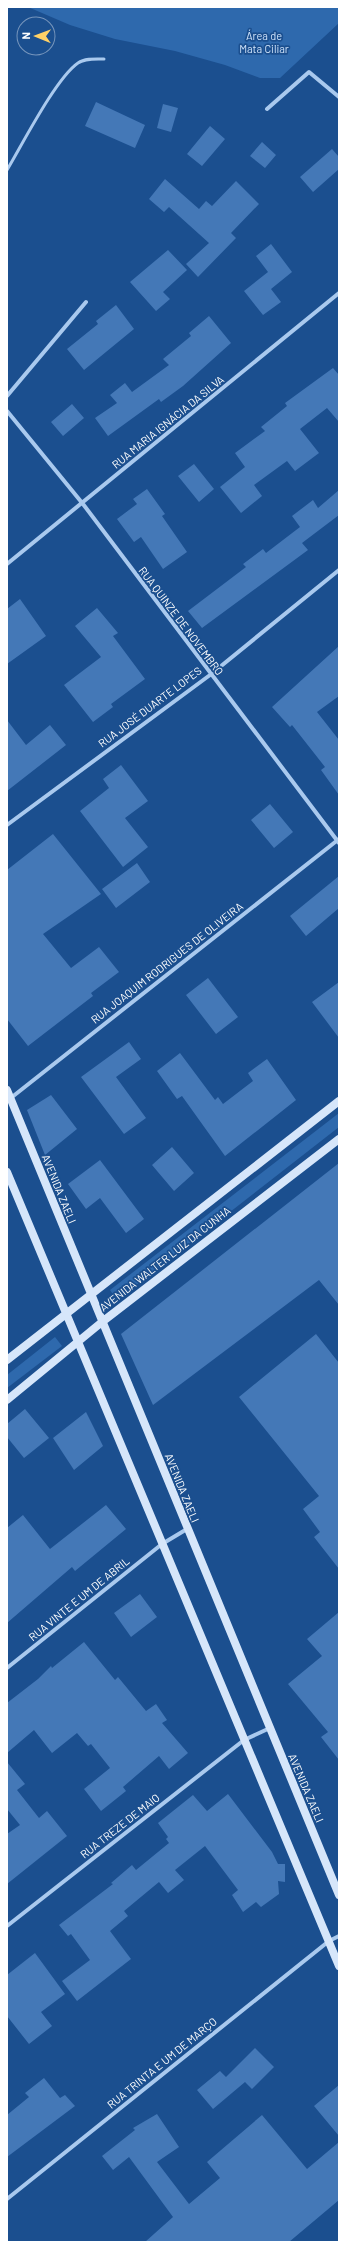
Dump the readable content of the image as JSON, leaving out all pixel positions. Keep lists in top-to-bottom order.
{
  "streets": {
    "street": [
      "RUA MARIA IGNÁCIA DA SILVA",
      "RUA QUINZE DE NOVEMBRO",
      "RUA JOSÉ DUARTE LOPES",
      "RUA JOAQUIM RODRIGUES DE OLIVEIRA",
      "AVENIDA ZAELI",
      "AVENIDA WALTER LUIZ DA CUNHA",
      "RUA VINTE E UM DE ABRIL",
      "RUA TREZE DE MAIO",
      "RUA TRINTA E UM DE MARÇO"
    ]
  },
  "crossings": [
    ["RUA MARIA IGNÁCIA DA SILVA", "RUA QUINZE DE NOVEMBRO"],
    ["RUA QUINZE DE NOVEMBRO", "RUA JOSÉ DUARTE LOPES"],
    ["RUA QUINZE DE NOVEMBRO", "RUA JOAQUIM RODRIGUES DE OLIVEIRA"],
    ["RUA JOAQUIM RODRIGUES DE OLIVEIRA", "AVENIDA ZAELI"],
    ["AVENIDA ZAELI", "AVENIDA WALTER LUIZ DA CUNHA"],
    ["AVENIDA ZAELI", "RUA VINTE E UM DE ABRIL"],
    ["AVENIDA ZAELI", "RUA TREZE DE MAIO"]
  ],
  "parks": ["Área de Mata Ciliar"],
  "north": "left"
}
